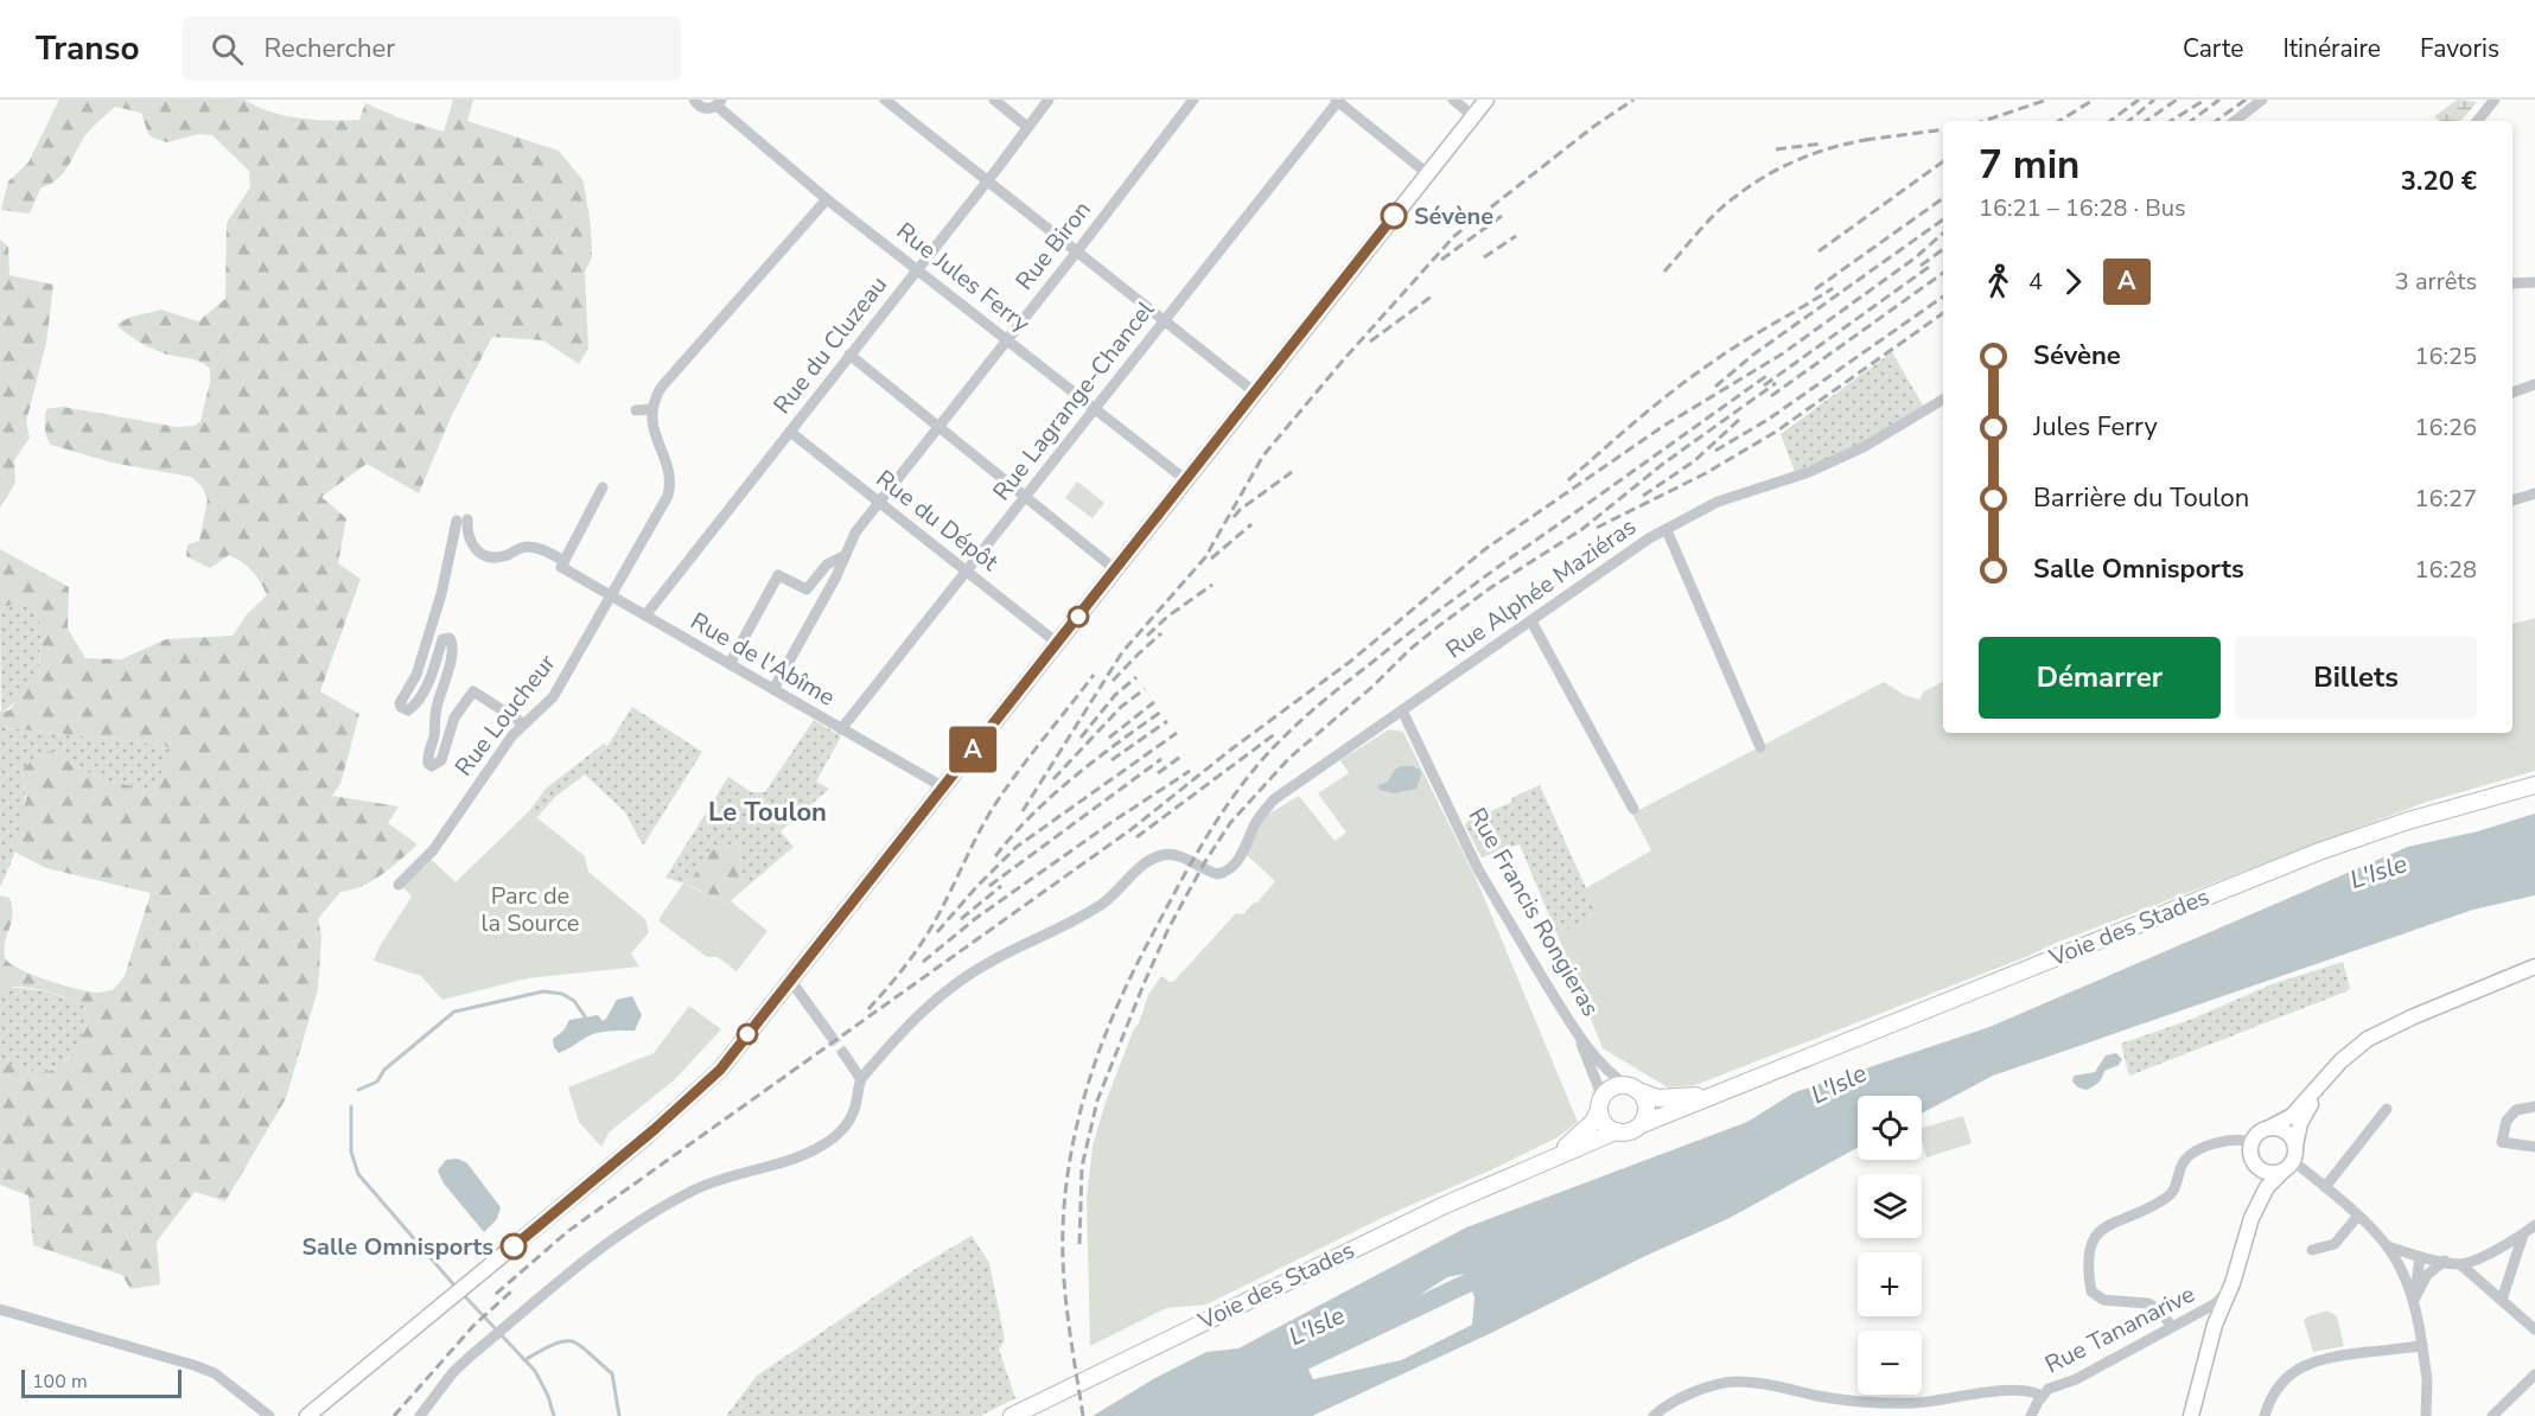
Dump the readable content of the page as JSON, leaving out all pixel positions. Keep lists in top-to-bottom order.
{
  "streets": {
    "main road": ["Voie des Stades"],
    "street": [
      "Rue Biron",
      "Rue Jules Ferry",
      "Rue du Cluzeau",
      "Rue Lagrange-Chancel",
      "Rue du Dépôt",
      "Rue Alphée Maziéras",
      "Rue de l'Abîme",
      "Rue Loucheur",
      "Rue Francis Rongieras",
      "Rue Tananarive"
    ]
  },
  "crossings": [
    ["Rue Biron", "Rue Jules Ferry"],
    ["Rue Biron", "Rue du Dépôt"],
    ["Rue Biron", "Rue de l'Abîme"],
    ["Rue Jules Ferry", "Rue du Cluzeau"],
    ["Rue Jules Ferry", "Rue Lagrange-Chancel"],
    ["Rue du Cluzeau", "Rue du Dépôt"],
    ["Rue du Cluzeau", "Rue de l'Abîme"],
    ["Rue Lagrange-Chancel", "Rue du Dépôt"],
    ["Rue Lagrange-Chancel", "Rue de l'Abîme"],
    ["Rue Alphée Maziéras", "Rue Francis Rongieras"],
    ["Rue de l'Abîme", "Rue Loucheur"],
    ["Rue Francis Rongieras", "Voie des Stades"]
  ],
  "districts": ["Le Toulon"],
  "water": ["L'Isle"],
  "parks": ["Parc de la Source"],
  "places": ["Sévène", "Salle Omnisports"],
  "lines": ["bus line A"],
  "scale_bar": "100 m",
  "page": {
    "header": "Transo",
    "search": "Rechercher",
    "nav": ["Carte", "Itinéraire", "Favoris"],
    "on_map": "A",
    "heading": ["7 min", "16:21 – 16:28 · Bus", "3.20 €"],
    "legs": ["4", "A", "3 arrêts"],
    "list": [
      {
        "name": "Sévène",
        "value": "16:25"
      },
      {
        "name": "Jules Ferry",
        "value": "16:26"
      },
      {
        "name": "Barrière du Toulon",
        "value": "16:27"
      },
      {
        "name": "Salle Omnisports",
        "value": "16:28"
      }
    ],
    "buttons": ["Démarrer", "Billets"],
    "map_buttons": ["+", "−"],
    "scale": "100 m"
  }
}
